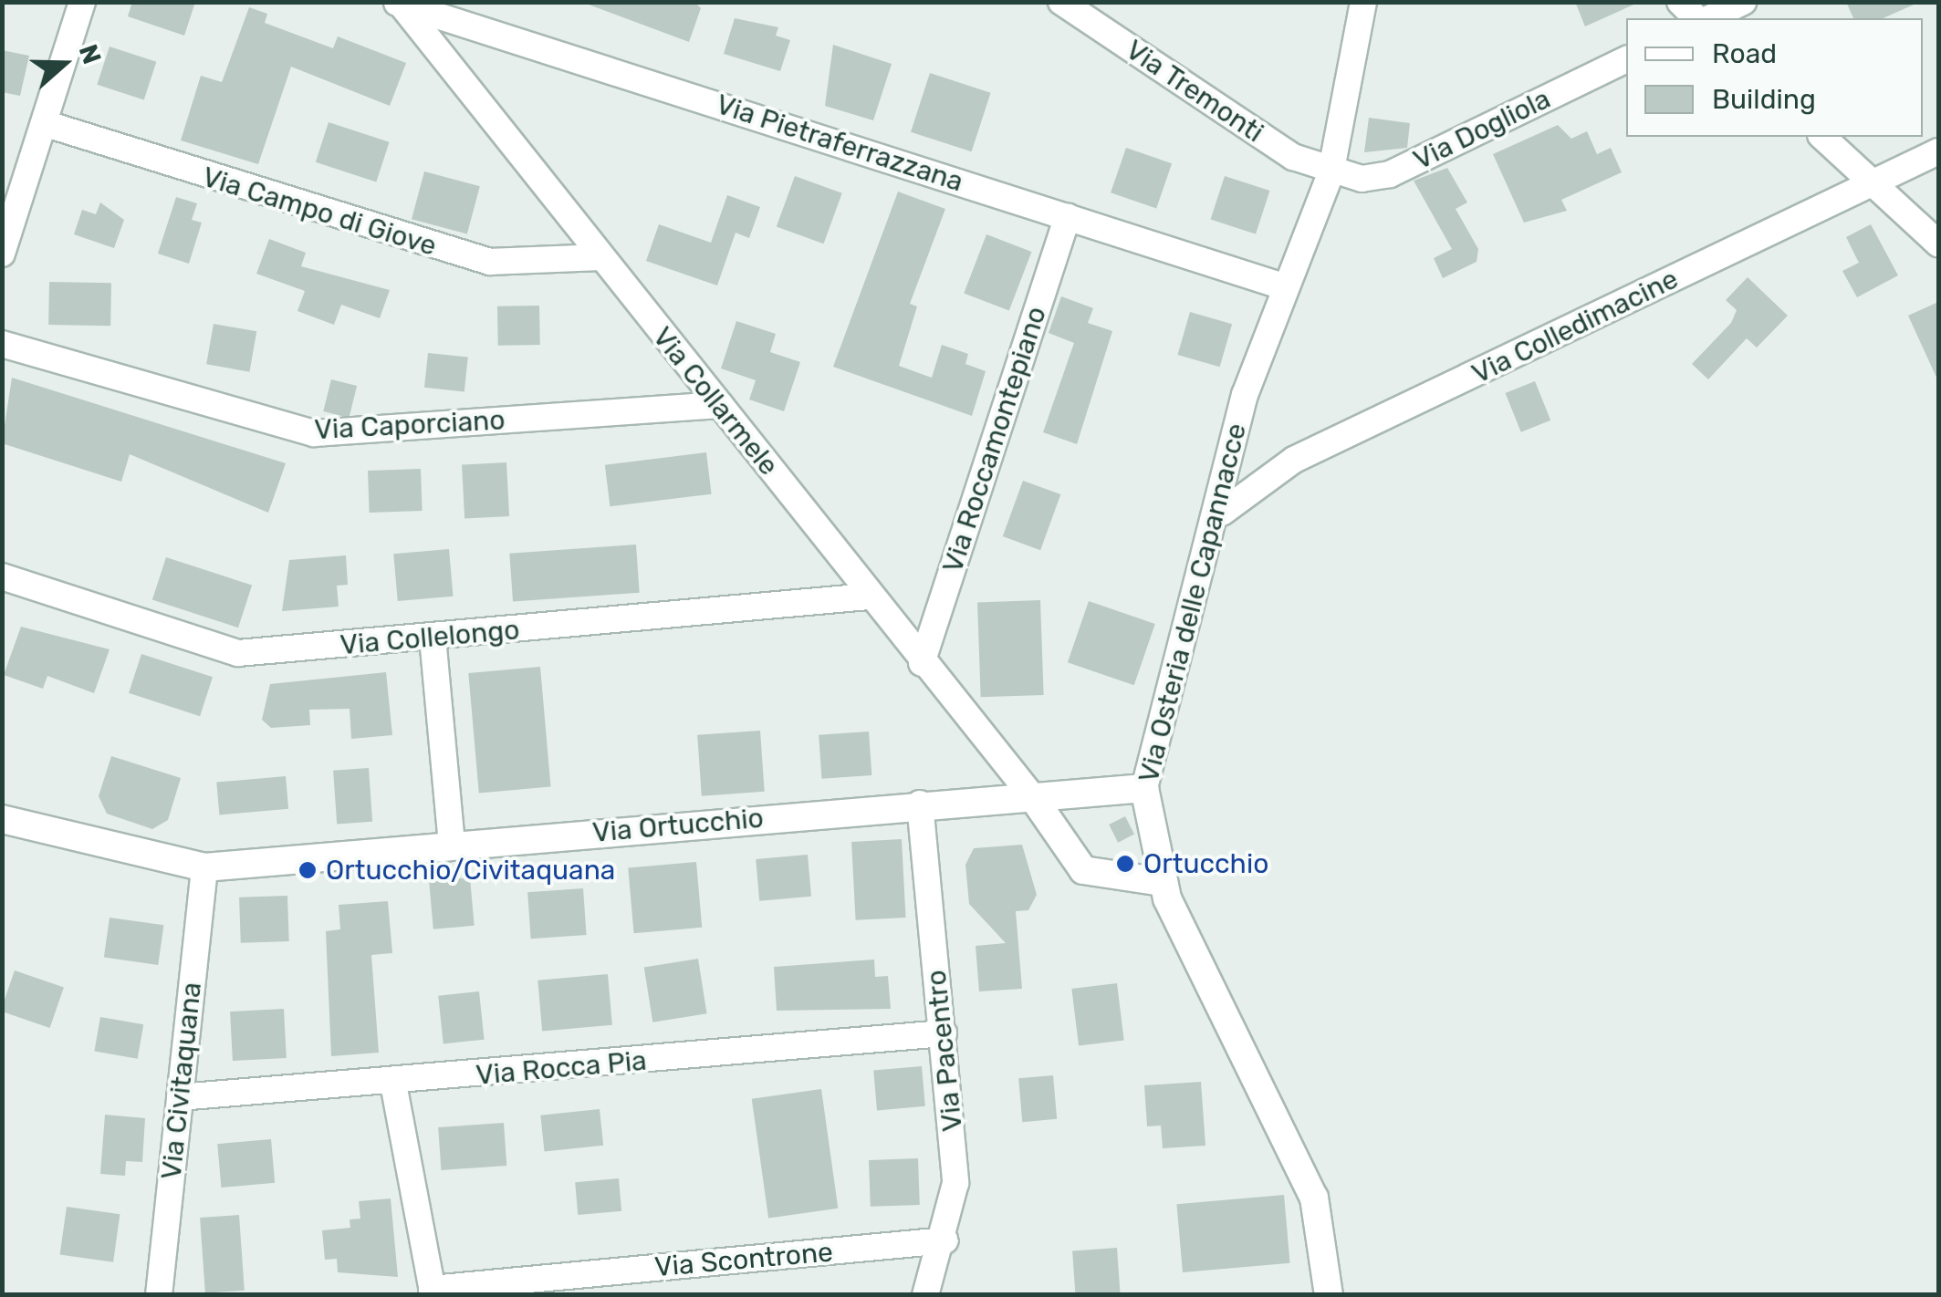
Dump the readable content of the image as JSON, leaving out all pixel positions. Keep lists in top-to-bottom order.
{
  "streets": {
    "street": [
      "Via Tremonti",
      "Via Dogliola",
      "Via Pietraferrazzana",
      "Via Campo di Giove",
      "Via Colledimacine",
      "Via Collarmele",
      "Via Caporciano",
      "Via Roccamontepiano",
      "Via Osteria delle Capannacce",
      "Via Collelongo",
      "Via Ortucchio",
      "Via Pacentro",
      "Via Rocca Pia",
      "Via Civitaquana",
      "Via Scontrone"
    ]
  },
  "crossings": [
    ["Via Tremonti", "Via Dogliola"],
    ["Via Tremonti", "Via Osteria delle Capannacce"],
    ["Via Dogliola", "Via Osteria delle Capannacce"],
    ["Via Pietraferrazzana", "Via Collarmele"],
    ["Via Pietraferrazzana", "Via Roccamontepiano"],
    ["Via Pietraferrazzana", "Via Osteria delle Capannacce"],
    ["Via Campo di Giove", "Via Collarmele"],
    ["Via Colledimacine", "Via Osteria delle Capannacce"],
    ["Via Collarmele", "Via Caporciano"],
    ["Via Collarmele", "Via Roccamontepiano"],
    ["Via Collarmele", "Via Collelongo"],
    ["Via Collarmele", "Via Ortucchio"],
    ["Via Osteria delle Capannacce", "Via Ortucchio"],
    ["Via Ortucchio", "Via Pacentro"],
    ["Via Ortucchio", "Via Civitaquana"],
    ["Via Pacentro", "Via Rocca Pia"],
    ["Via Pacentro", "Via Scontrone"],
    ["Via Rocca Pia", "Via Civitaquana"]
  ],
  "places": ["Ortucchio", "Ortucchio/Civitaquana"],
  "legend": ["Road", "Building"],
  "north": "right"
}
